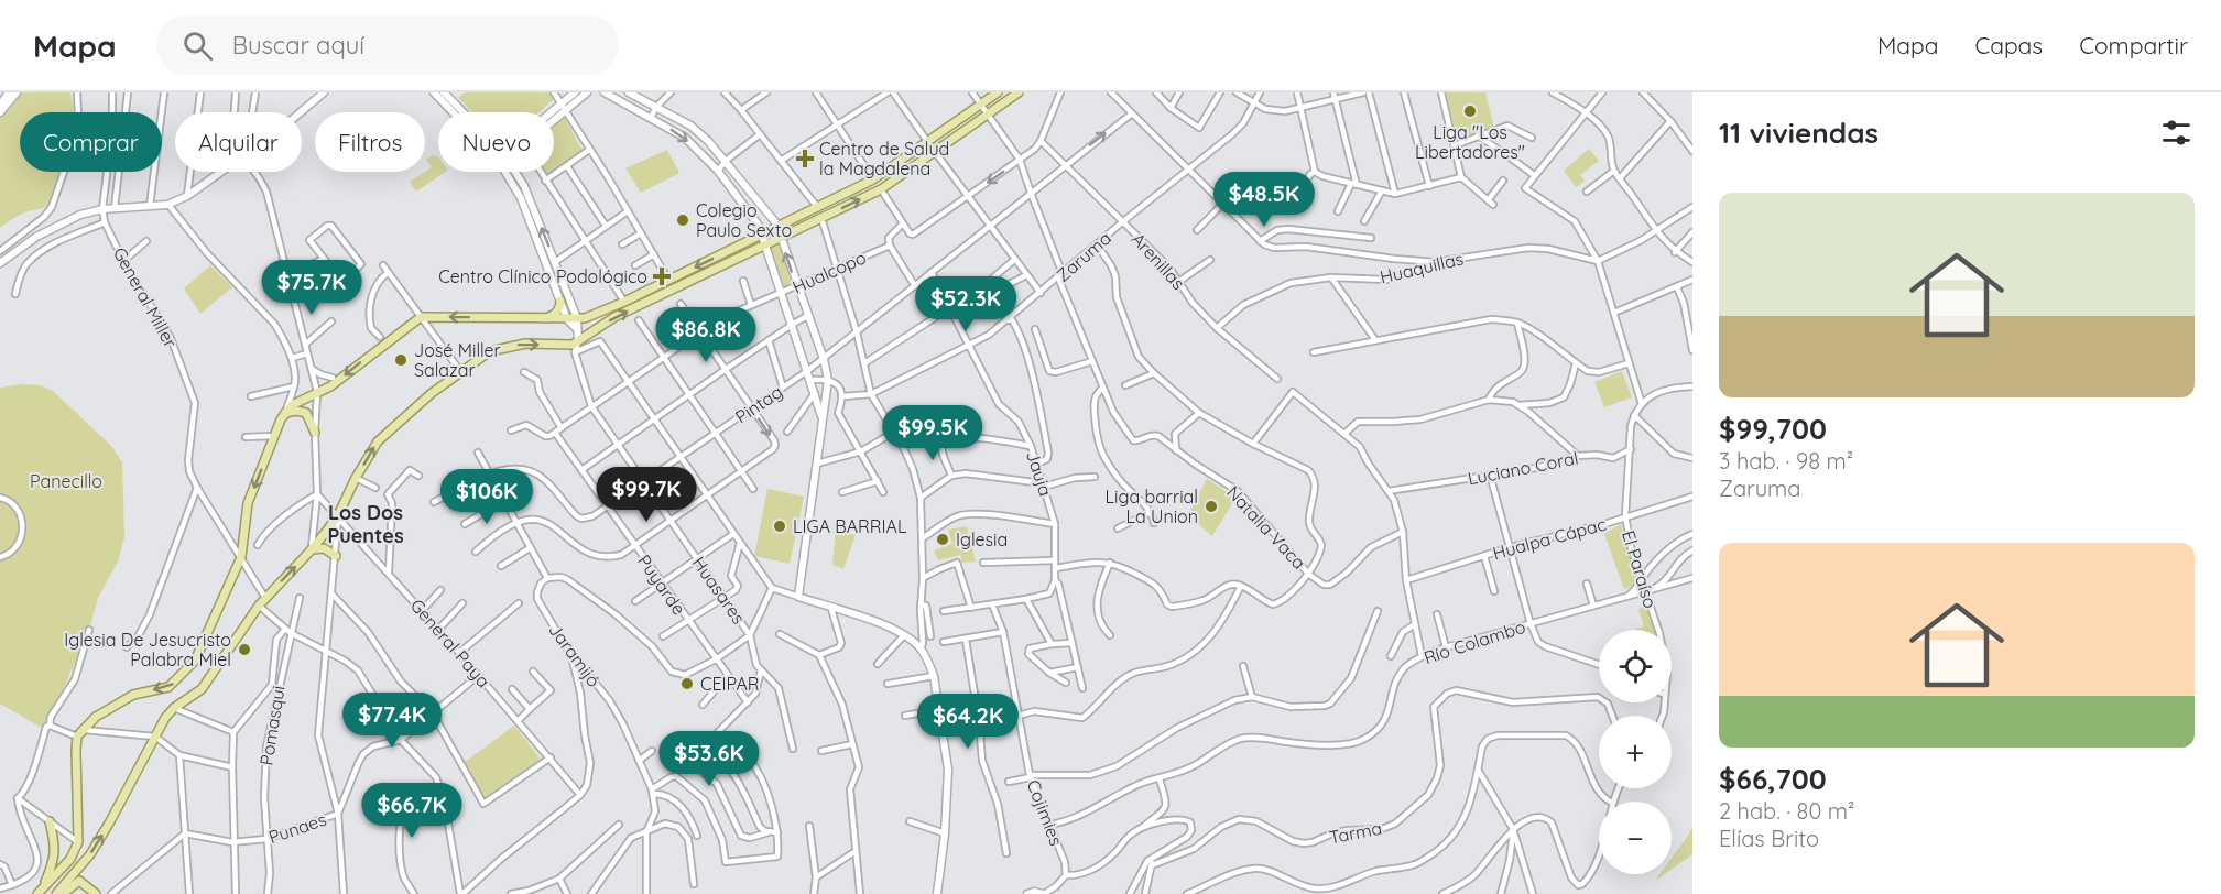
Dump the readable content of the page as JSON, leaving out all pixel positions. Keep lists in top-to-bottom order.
{
  "streets": {
    "street": [
      "Zaruma",
      "Arenillas",
      "Huaquillas",
      "Hualcopo",
      "General Miller",
      "Pintag",
      "Luciano Coral",
      "Jauja",
      "Natalia Vaca",
      "Hualpa Cápac",
      "El Paraíso",
      "Puyarde",
      "Huasares",
      "Río Colambo",
      "General Paya",
      "Jaramijó",
      "Pomasqui",
      "Cojimies",
      "Punaes",
      "Tarma"
    ]
  },
  "crossings": [
    ["Zaruma", "Arenillas"],
    ["Zaruma", "Jauja"],
    ["Zaruma", "Natalia Vaca"],
    ["Arenillas", "Huaquillas"],
    ["Arenillas", "Pintag"],
    ["Hualcopo", "Puyarde"],
    ["Hualcopo", "Huasares"],
    ["Pintag", "Jauja"],
    ["Pintag", "Natalia Vaca"],
    ["Pintag", "Puyarde"],
    ["Pintag", "Huasares"],
    ["Luciano Coral", "El Paraíso"],
    ["Hualpa Cápac", "El Paraíso"],
    ["El Paraíso", "Río Colambo"],
    ["Río Colambo", "Cojimies"],
    ["General Paya", "Punaes"],
    ["Pomasqui", "Punaes"]
  ],
  "districts": ["Los Dos Puentes"],
  "parks": ["Panecillo"],
  "places": {
    "other": [
      "Liga \"Los Libertadores\"",
      "Colegio Paulo Sexto",
      "José Miller Salazar",
      "Liga barrial La Union",
      "LIGA BARRIAL",
      "Iglesia",
      "Iglesia De Jesucristo Palabra Miel",
      "CEIPAR"
    ],
    "health": ["Centro de Salud la Magdalena", "Centro Clínico Podológico"]
  },
  "page": {
    "header": "Mapa",
    "search": "Buscar aquí",
    "nav": ["Mapa", "Capas", "Compartir"],
    "heading": "11 viviendas",
    "chip": [
      "Comprar",
      "Alquilar",
      "Filtros",
      "Nuevo"
    ],
    "price": [
      "$48.5K",
      "$75.7K",
      "$52.3K",
      "$86.8K",
      "$99.5K",
      "$99.7K",
      "$106K",
      "$77.4K",
      "$64.2K",
      "$53.6K",
      "$66.7K"
    ],
    "list": [
      {
        "name": "$99,700",
        "note": "3 hab. · 98 m² · Zaruma"
      },
      {
        "name": "$66,700",
        "note": "2 hab. · 80 m² · Elías Brito"
      }
    ],
    "map_buttons": ["+", "−"]
  }
}
